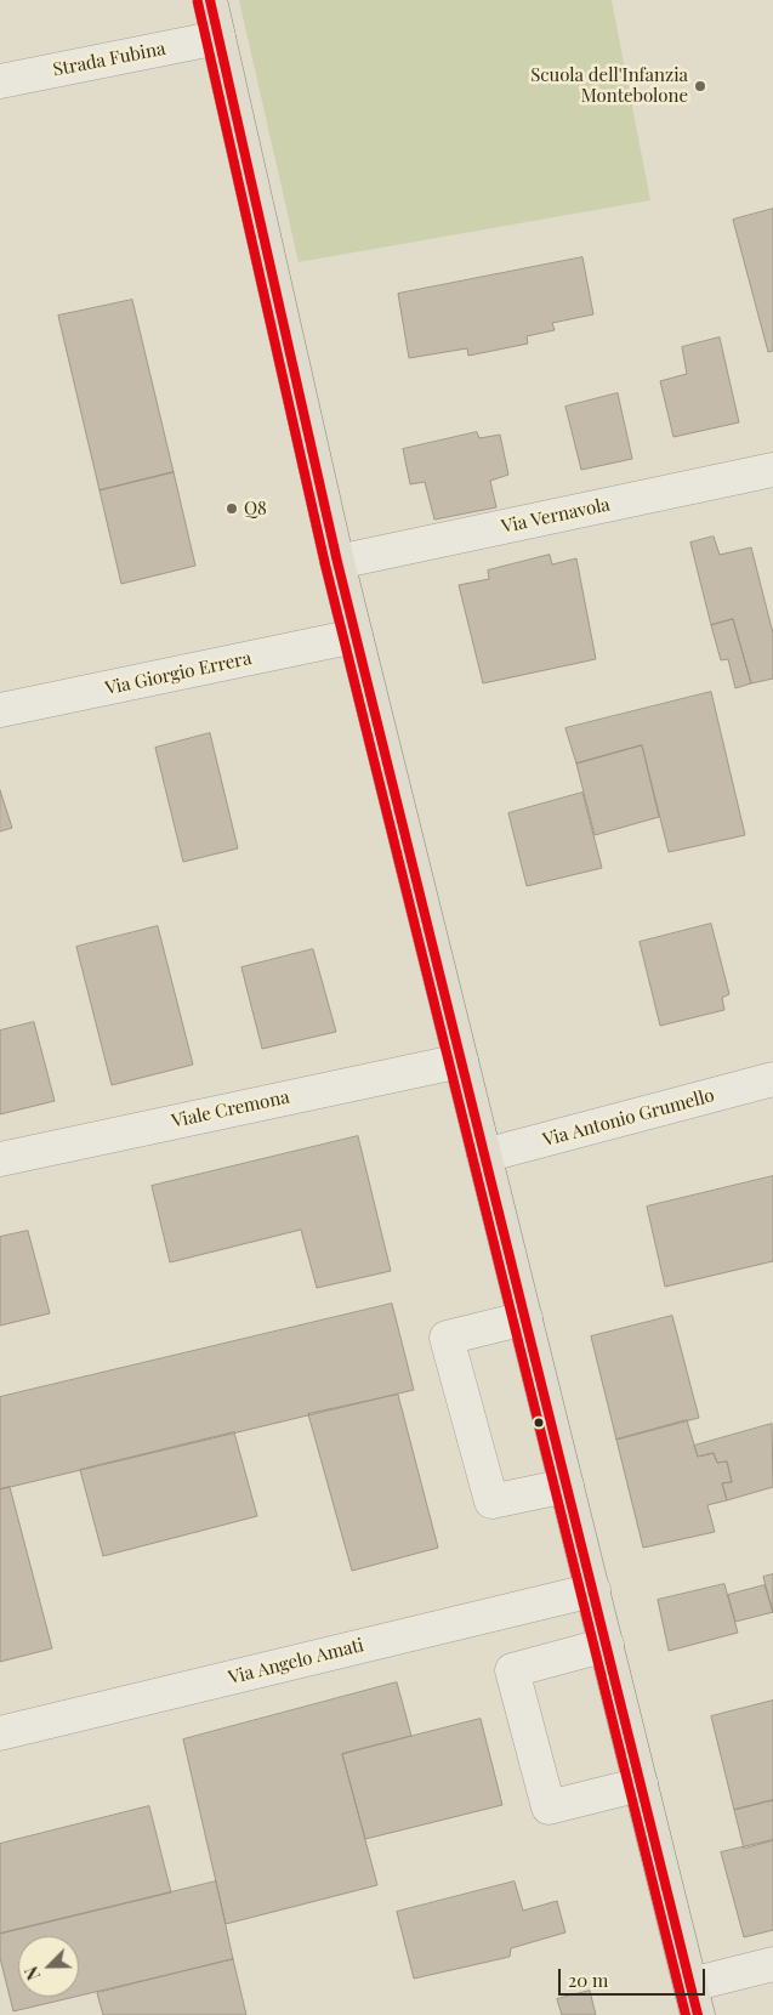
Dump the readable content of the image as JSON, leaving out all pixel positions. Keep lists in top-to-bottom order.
{
  "streets": {
    "street": [
      "Strada Fubina",
      "Via Vernavola",
      "Via Giorgio Errera",
      "Viale Cremona",
      "Via Antonio Grumello",
      "Via Angelo Amati"
    ]
  },
  "places": ["Scuola dell'Infanzia Montebolone", "Q8"],
  "scale_bar": "20 m",
  "north": "bottom left"
}
